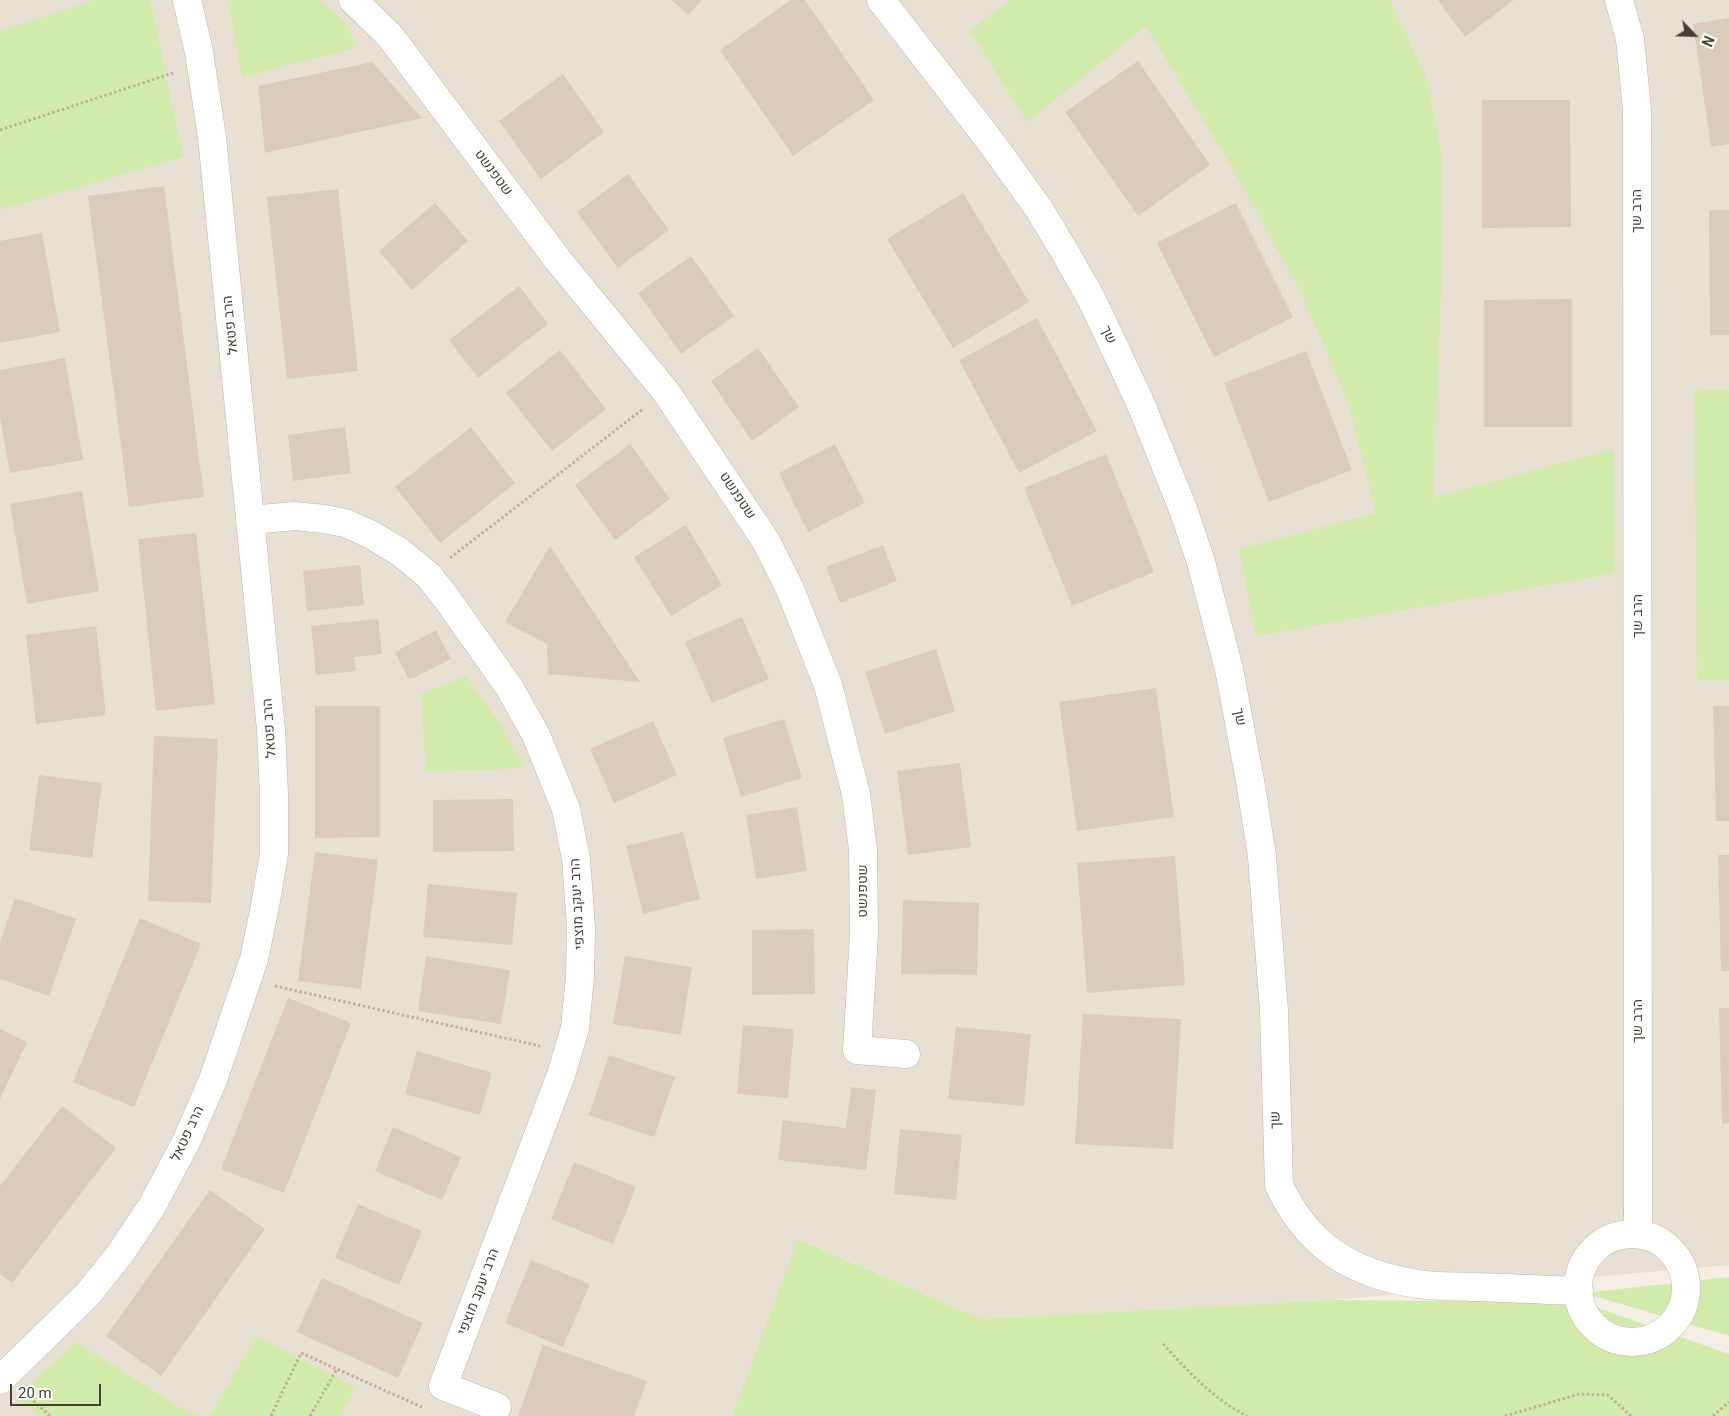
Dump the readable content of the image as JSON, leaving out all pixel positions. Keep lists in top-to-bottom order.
{
  "streets": {
    "street": [
      "שטפנשט",
      "הרב שך",
      "הרב פטאל",
      "שך",
      "הרב יעקב מוצפי"
    ]
  },
  "crossings": [
    ["הרב שך", "שך"],
    ["הרב פטאל", "הרב יעקב מוצפי"]
  ],
  "scale_bar": "20 m",
  "north": "bottom right"
}
